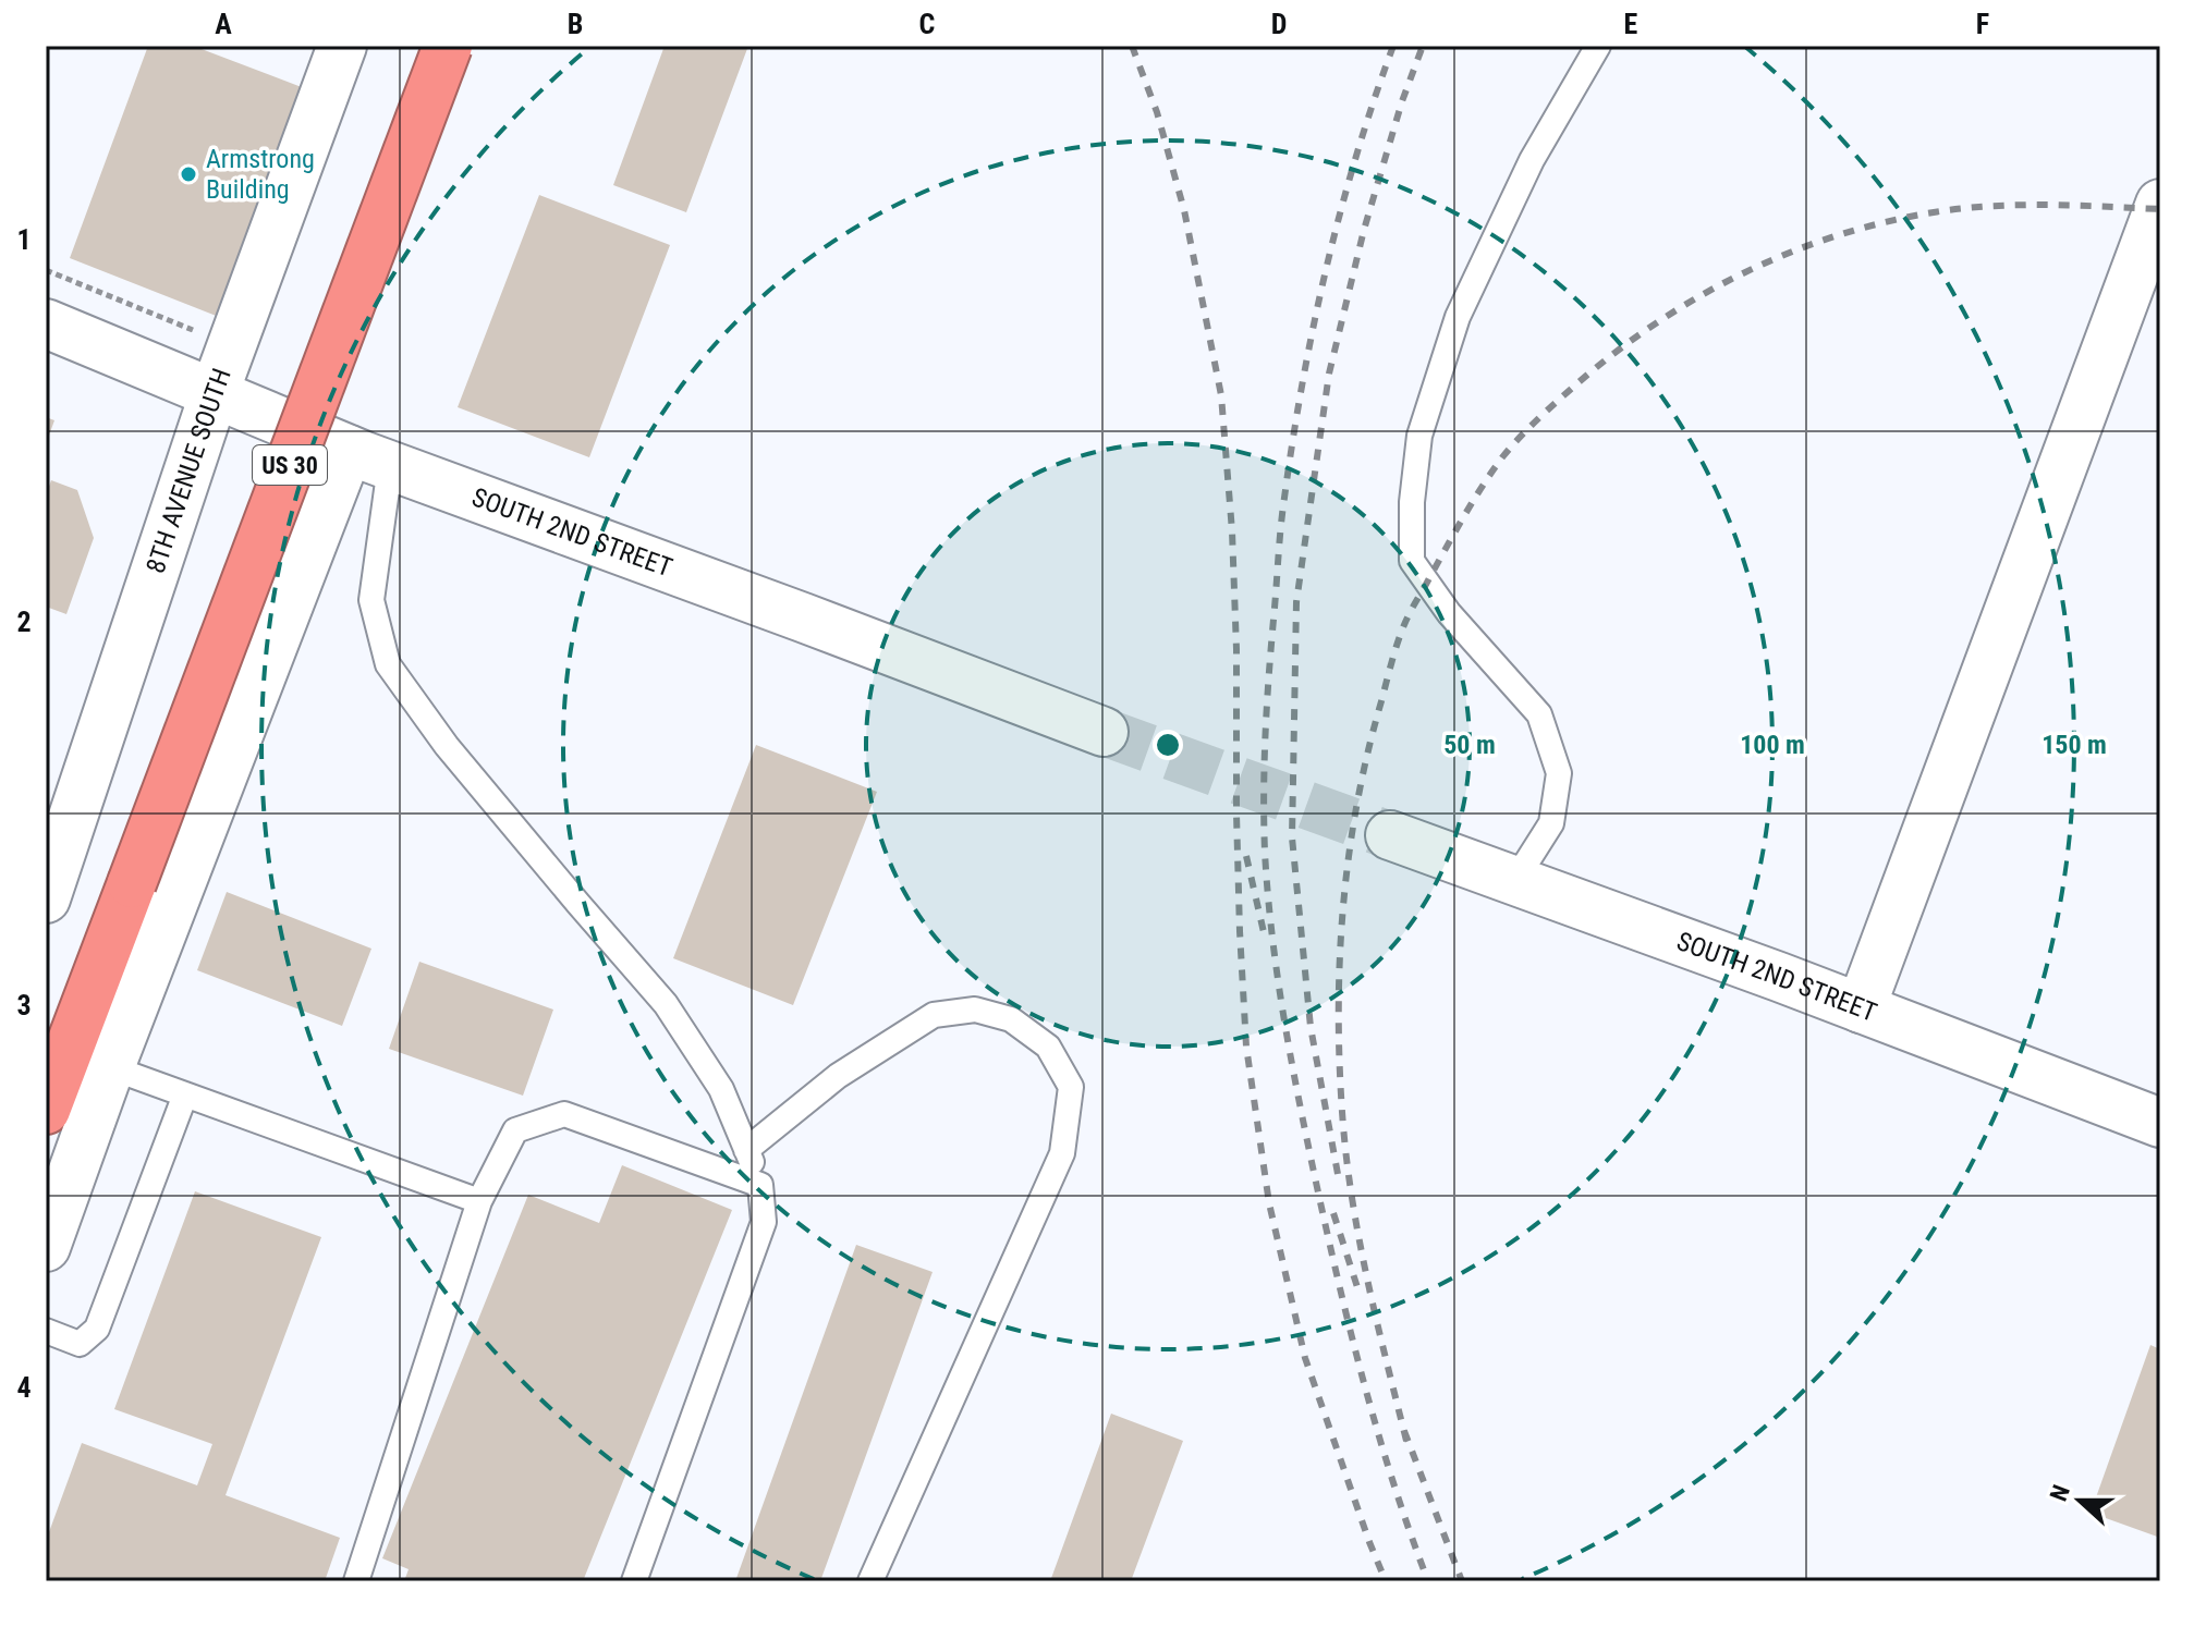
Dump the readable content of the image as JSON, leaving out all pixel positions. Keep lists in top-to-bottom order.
{
  "streets": {
    "highway": ["US 30"],
    "street": ["8TH AVENUE SOUTH", "SOUTH 2ND STREET"]
  },
  "crossings": [
    ["8TH AVENUE SOUTH", "SOUTH 2ND STREET"]
  ],
  "places": ["Armstrong Building"],
  "north": "left",
  "grid": {
    "columns": [
      "A",
      "B",
      "C",
      "D",
      "E",
      "F"
    ],
    "rows": [
      "1",
      "2",
      "3",
      "4"
    ]
  },
  "rings": ["50 m", "100 m", "150 m"]
}
